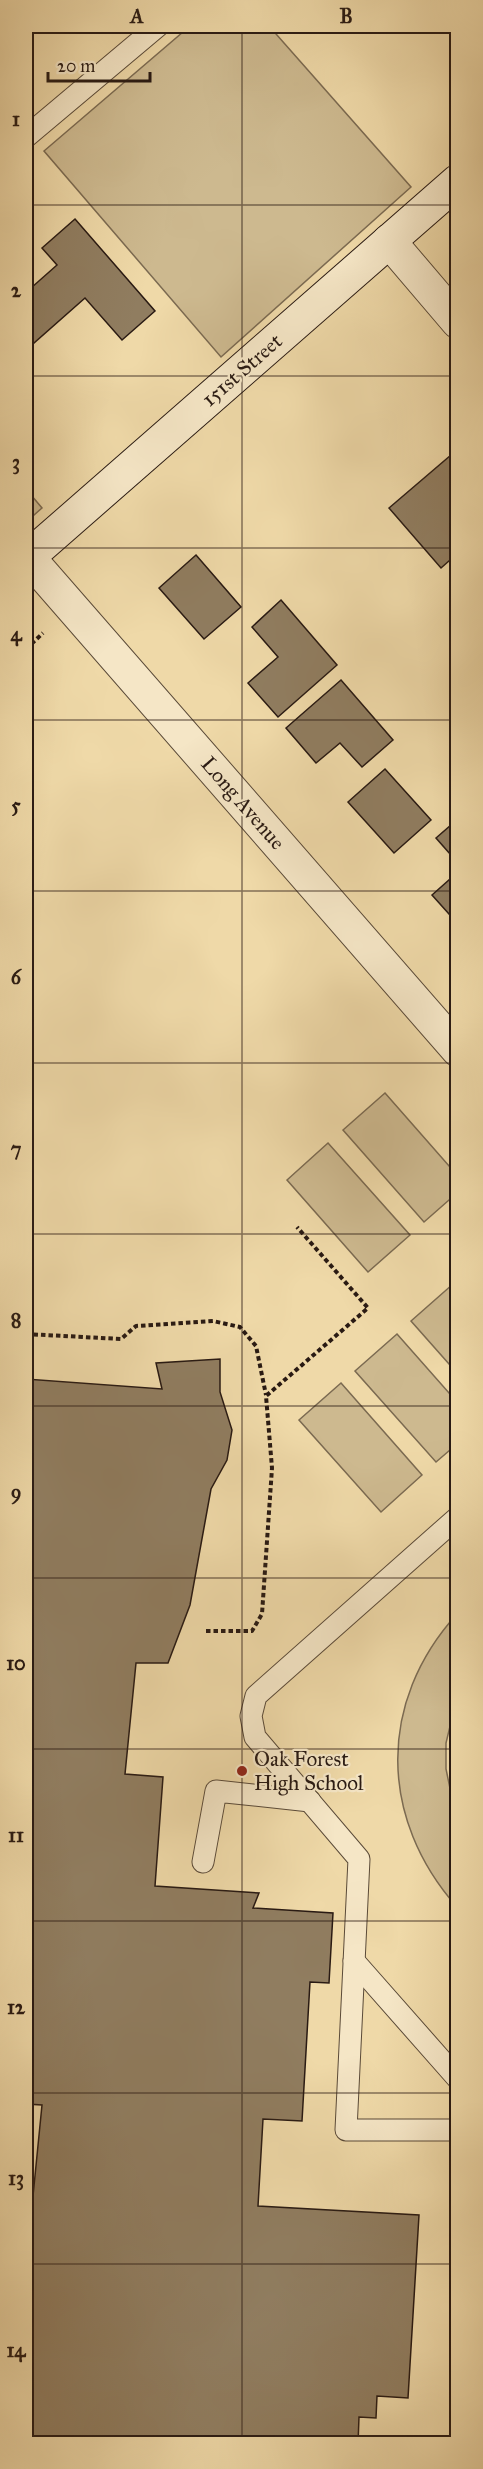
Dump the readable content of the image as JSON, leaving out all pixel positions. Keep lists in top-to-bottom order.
{
  "streets": {
    "street": ["151st Street", "Long Avenue"]
  },
  "crossings": [
    ["151st Street", "Long Avenue"]
  ],
  "places": ["Oak Forest High School"],
  "scale_bar": "20 m",
  "grid": {
    "columns": ["A", "B"],
    "rows": [
      "1",
      "2",
      "3",
      "4",
      "5",
      "6",
      "7",
      "8",
      "9",
      "10",
      "11",
      "12",
      "13",
      "14"
    ]
  }
}
